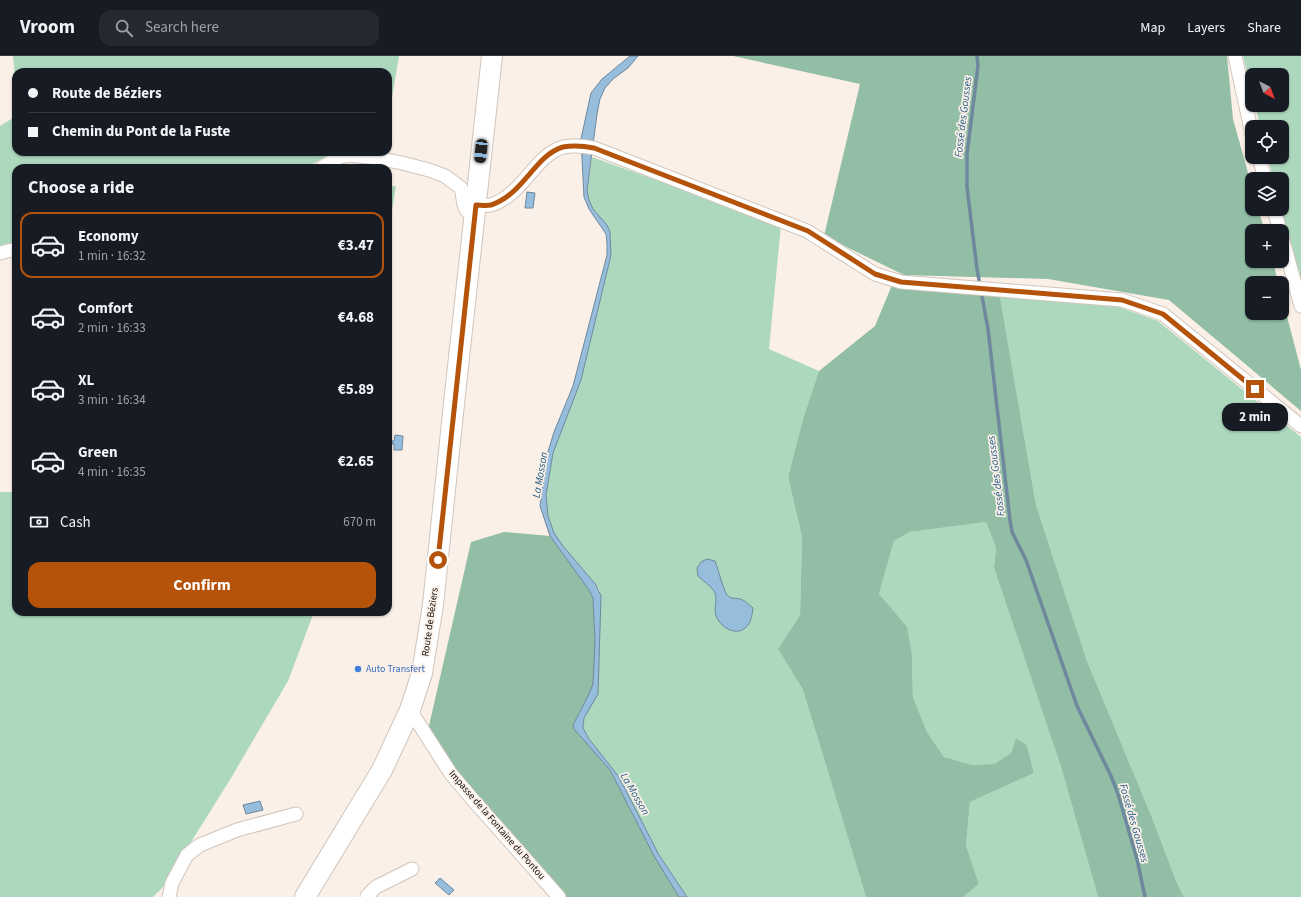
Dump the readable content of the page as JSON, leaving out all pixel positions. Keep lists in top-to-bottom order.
{
  "streets": {
    "main road": ["Route de Béziers"],
    "street": ["Impasse de la Fontaine du Pontou"]
  },
  "crossings": [
    ["Route de Béziers", "Impasse de la Fontaine du Pontou"]
  ],
  "water": ["Fossé des Gousses", "La Mosson"],
  "places": ["Auto Transfert"],
  "north": "bottom right",
  "page": {
    "header": "Vroom",
    "search": "Search here",
    "nav": ["Map", "Layers", "Share"],
    "map_buttons": ["+", "−"],
    "banner": ["Route de Béziers", "Chemin du Pont de la Fuste"],
    "heading": "Choose a ride",
    "list": [
      {
        "name": "Economy",
        "note": "1 min · 16:32",
        "value": "€3.47"
      },
      {
        "name": "Comfort",
        "note": "2 min · 16:33",
        "value": "€4.68"
      },
      {
        "name": "XL",
        "note": "3 min · 16:34",
        "value": "€5.89"
      },
      {
        "name": "Green",
        "note": "4 min · 16:35",
        "value": "€2.65"
      }
    ],
    "bubble": "2 min",
    "pay": ["Cash", "670 m"],
    "buttons": "Confirm"
  }
}
